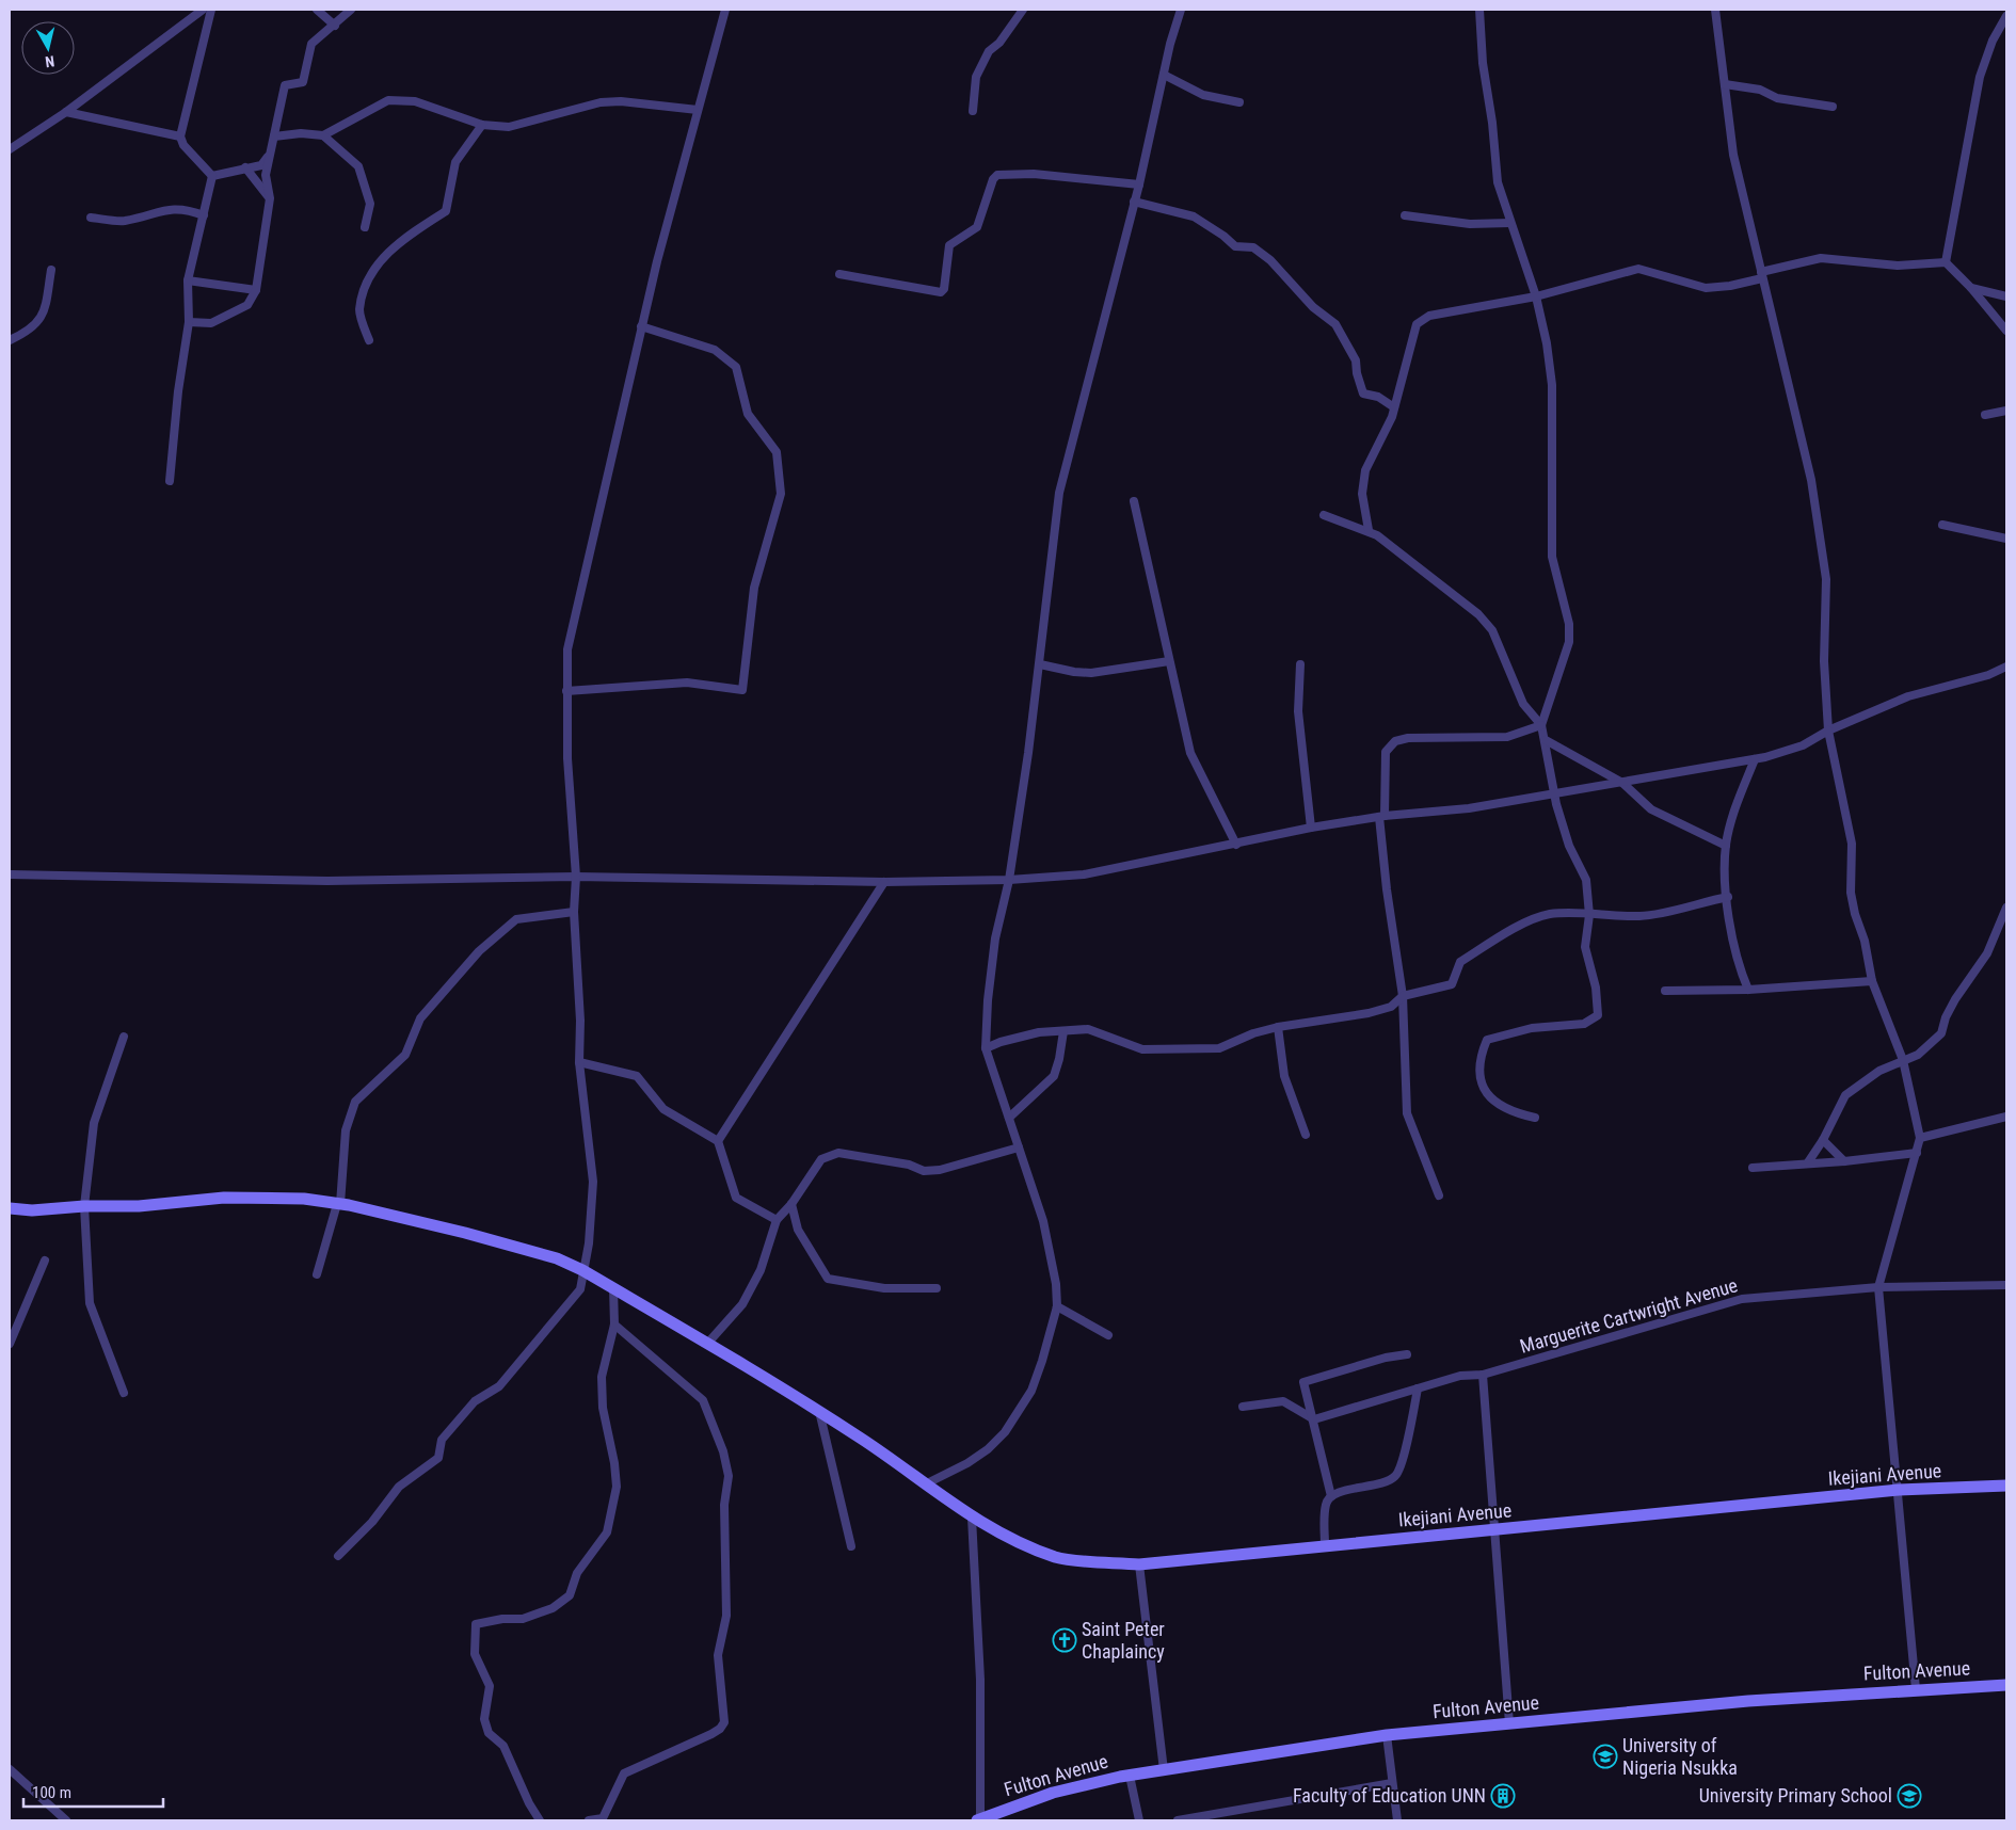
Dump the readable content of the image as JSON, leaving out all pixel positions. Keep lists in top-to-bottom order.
{
  "streets": {
    "street": ["Marguerite Cartwright Avenue", "Ikejiani Avenue", "Fulton Avenue"]
  },
  "places": {
    "church": ["Saint Peter Chaplaincy"],
    "school or university": ["University of Nigeria Nsukka", "University Primary School"],
    "building": ["Faculty of Education UNN"]
  },
  "scale_bar": "100 m",
  "north": "bottom"
}
